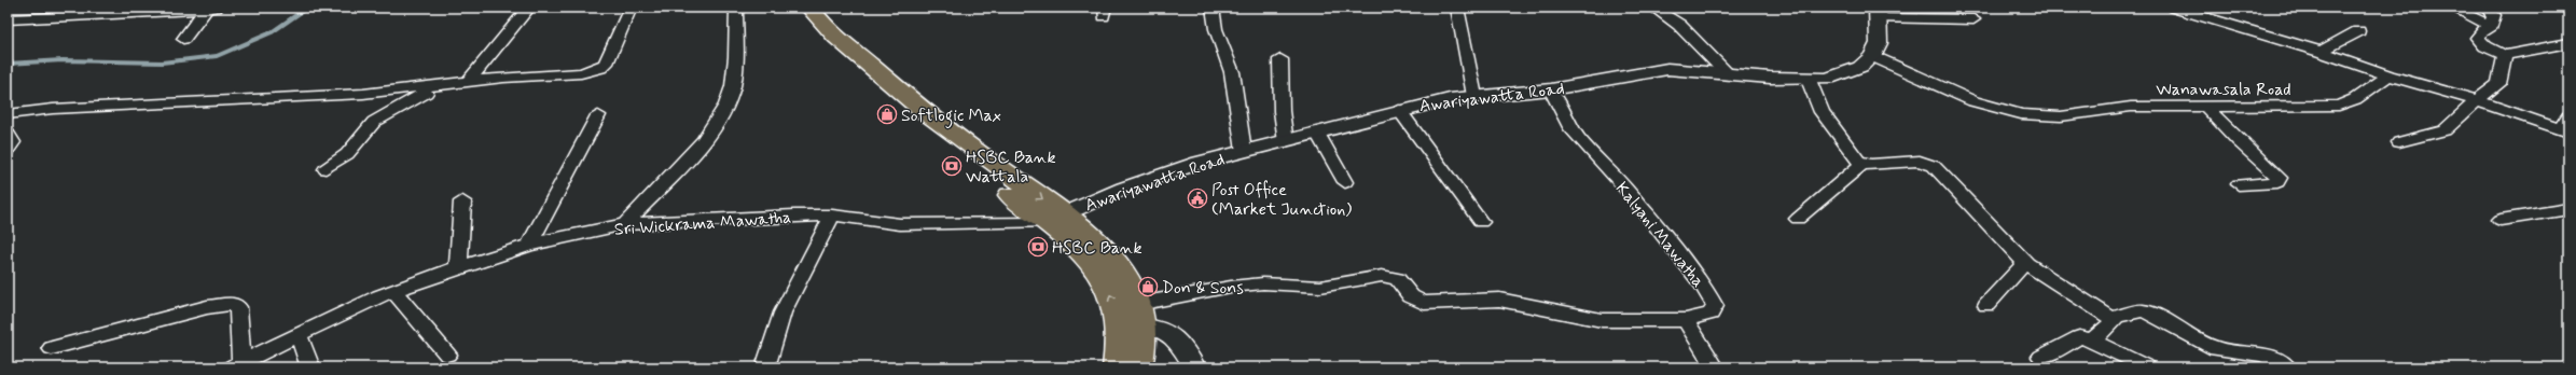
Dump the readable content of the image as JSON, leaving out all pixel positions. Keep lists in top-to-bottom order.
{
  "streets": {
    "street": [
      "Wanawasala Road",
      "Awariyawatta Road",
      "Sri Wickrama Mawatha",
      "Kalyani Mawatha"
    ]
  },
  "crossings": [
    ["Wanawasala Road", "Awariyawatta Road"],
    ["Awariyawatta Road", "Sri Wickrama Mawatha"],
    ["Awariyawatta Road", "Kalyani Mawatha"]
  ],
  "places": {
    "shop": ["Softlogic Max", "Don & Sons"],
    "bank": ["HSBC Bank Wattala", "HSBC Bank"],
    "public building": ["Post Office (Market Junction)"]
  }
}
